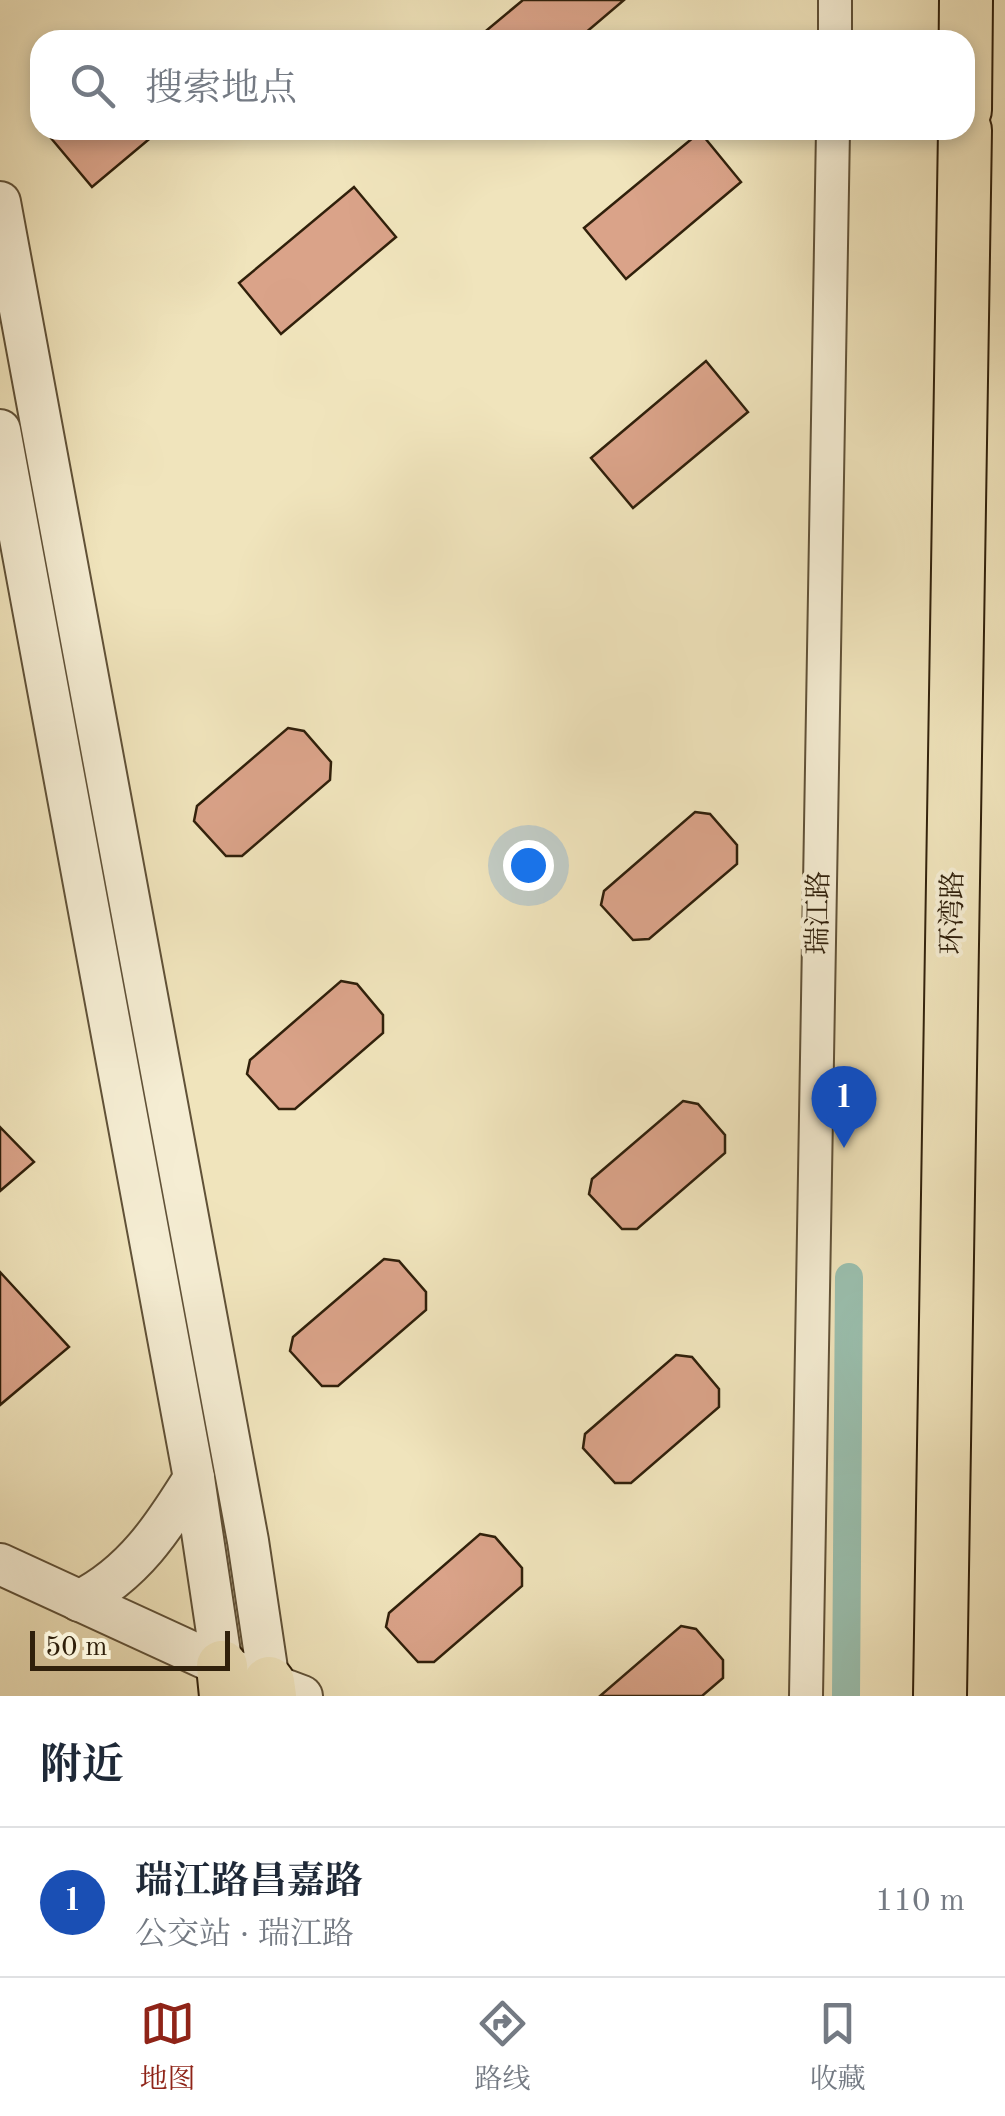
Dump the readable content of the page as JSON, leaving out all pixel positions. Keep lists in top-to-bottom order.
{
  "streets": {
    "highway": ["环湾路"],
    "street": ["瑞江路"]
  },
  "scale_bar": "50 m",
  "page": {
    "search": "搜索地点",
    "pins": "1",
    "scale": "50 m",
    "heading": "附近",
    "list": [
      {
        "mark": "1",
        "name": "瑞江路昌嘉路",
        "note": "公交站 · 瑞江路",
        "value": "110 m"
      }
    ],
    "nav": ["地图", "路线", "收藏"]
  }
}
